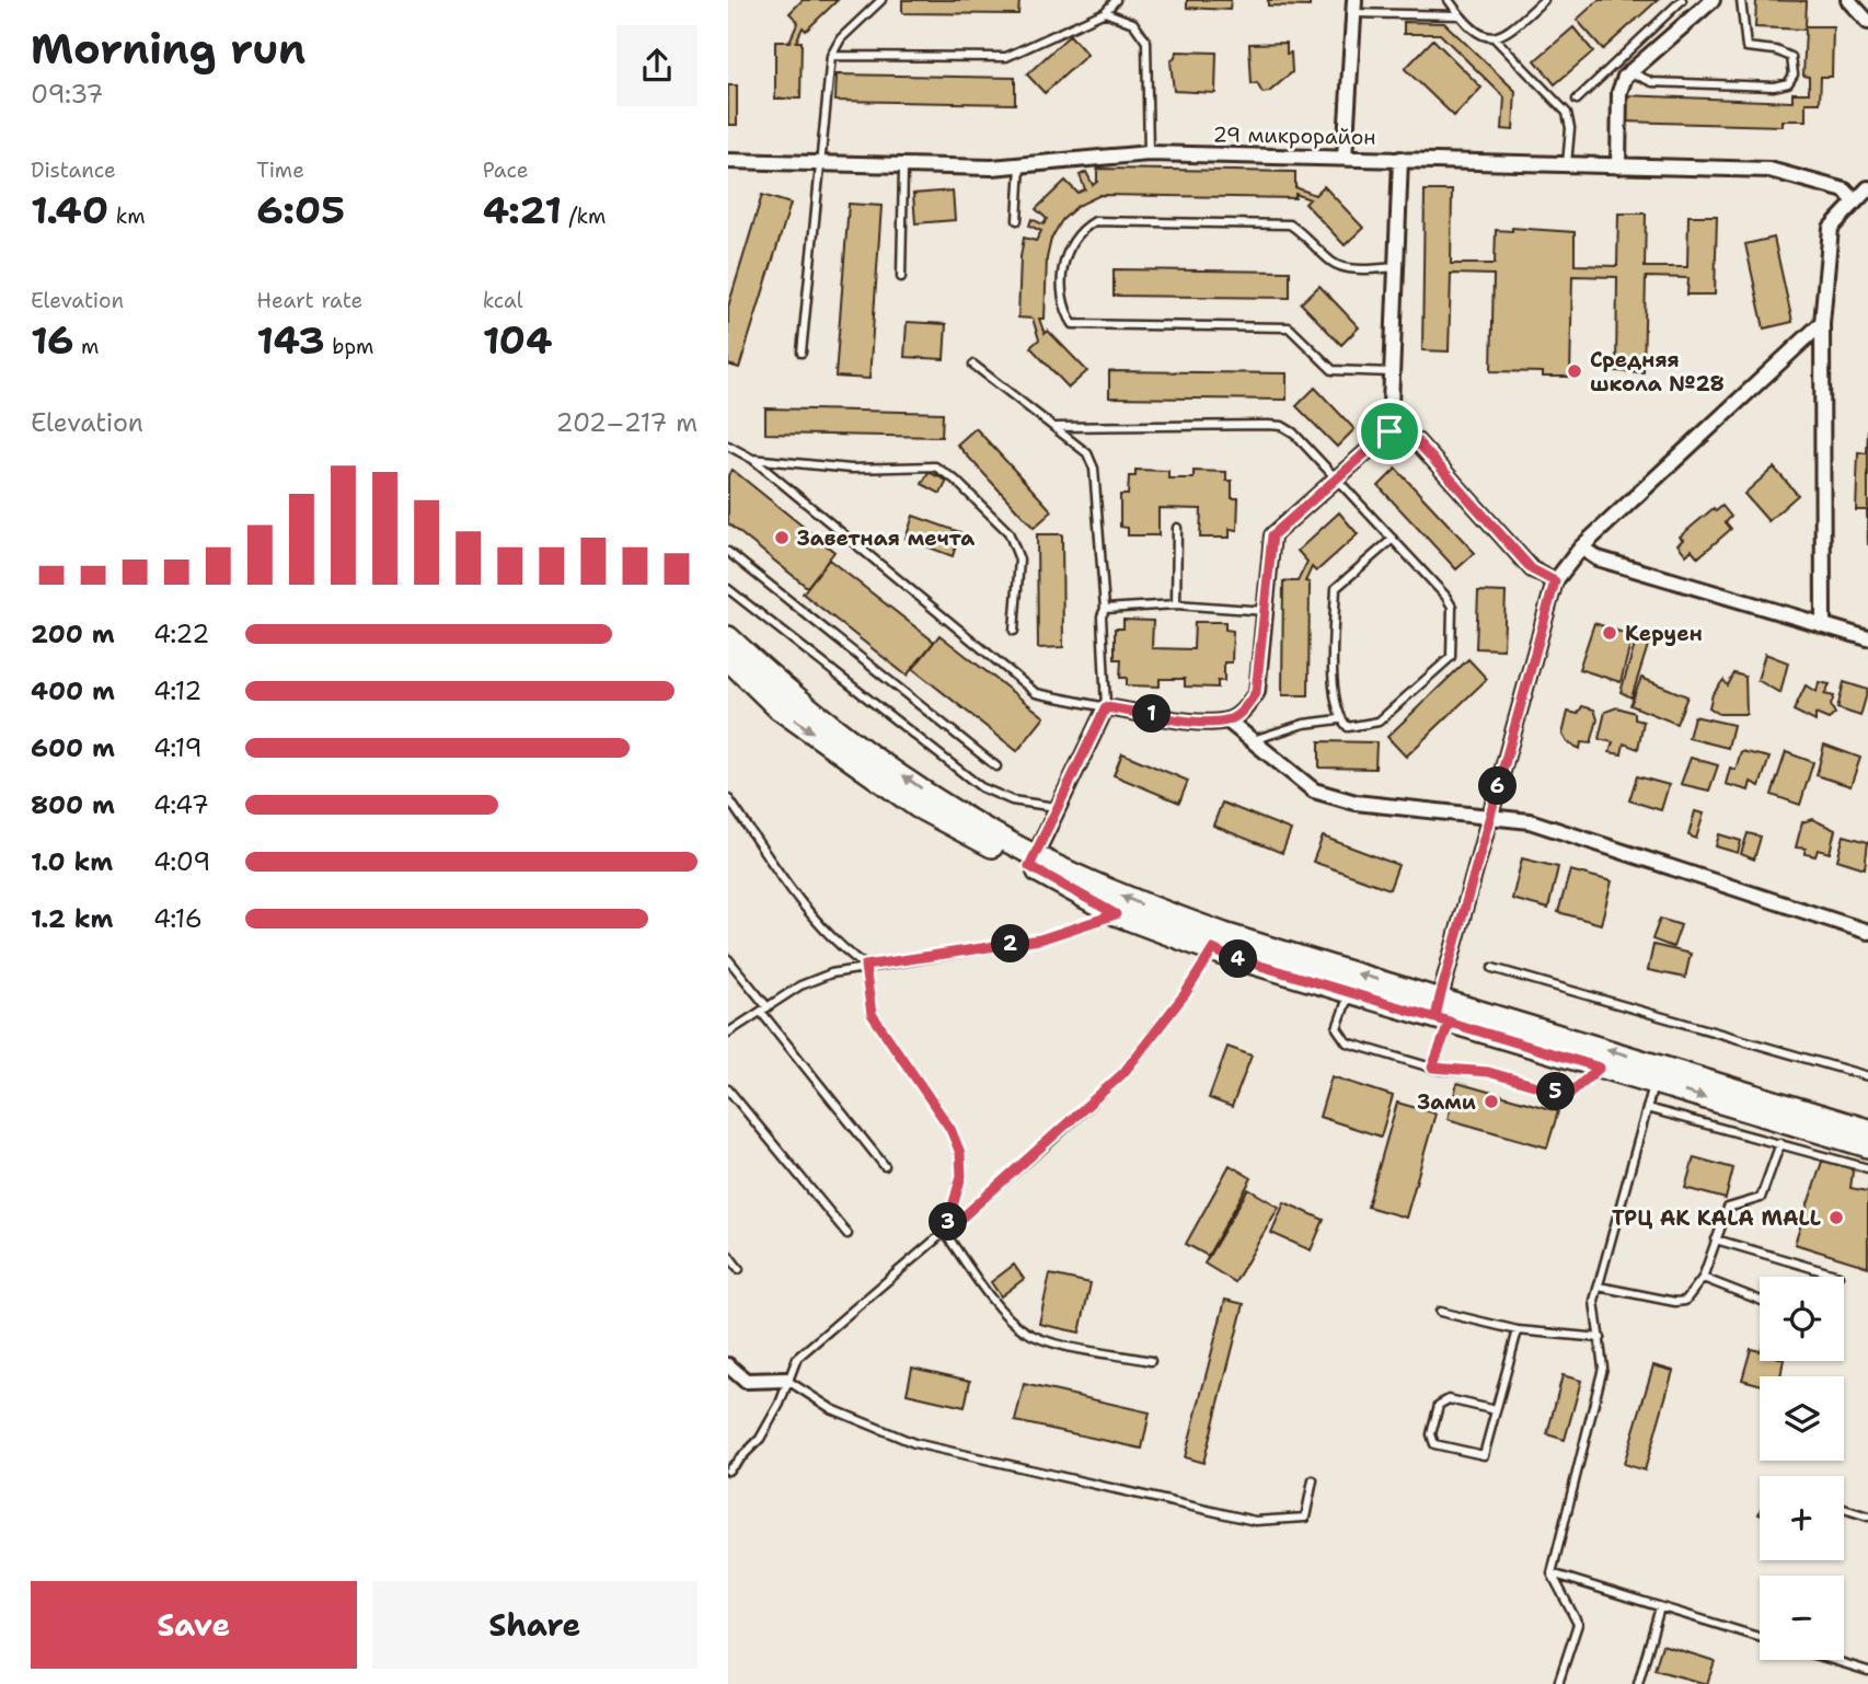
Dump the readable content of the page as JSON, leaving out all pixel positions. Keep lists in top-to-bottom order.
{
  "streets": {
    "street": ["29 микрорайон"]
  },
  "places": [
    "Средняя школа №28",
    "Заветная мечта",
    "Керуен",
    "Зами",
    "ТРЦ AK KALA MALL"
  ],
  "page": {
    "heading": ["Morning run", "09:37"],
    "stats": [
      ["Distance", "1.40 km"],
      ["Time", "6:05"],
      ["Pace", "4:21 /km"],
      ["Elevation", "16 m"],
      ["Heart rate", "143 bpm"],
      ["kcal", "104"]
    ],
    "chart": ["Elevation", "202–217 m"],
    "list": [
      {
        "name": "200 m",
        "note": "4:22"
      },
      {
        "name": "400 m",
        "note": "4:12"
      },
      {
        "name": "600 m",
        "note": "4:19"
      },
      {
        "name": "800 m",
        "note": "4:47"
      },
      {
        "name": "1.0 km",
        "note": "4:09"
      },
      {
        "name": "1.2 km",
        "note": "4:16"
      }
    ],
    "pins": [
      "1",
      "6",
      "2",
      "4",
      "5",
      "3"
    ],
    "map_buttons": ["+", "−"],
    "buttons": ["Save", "Share"]
  }
}
